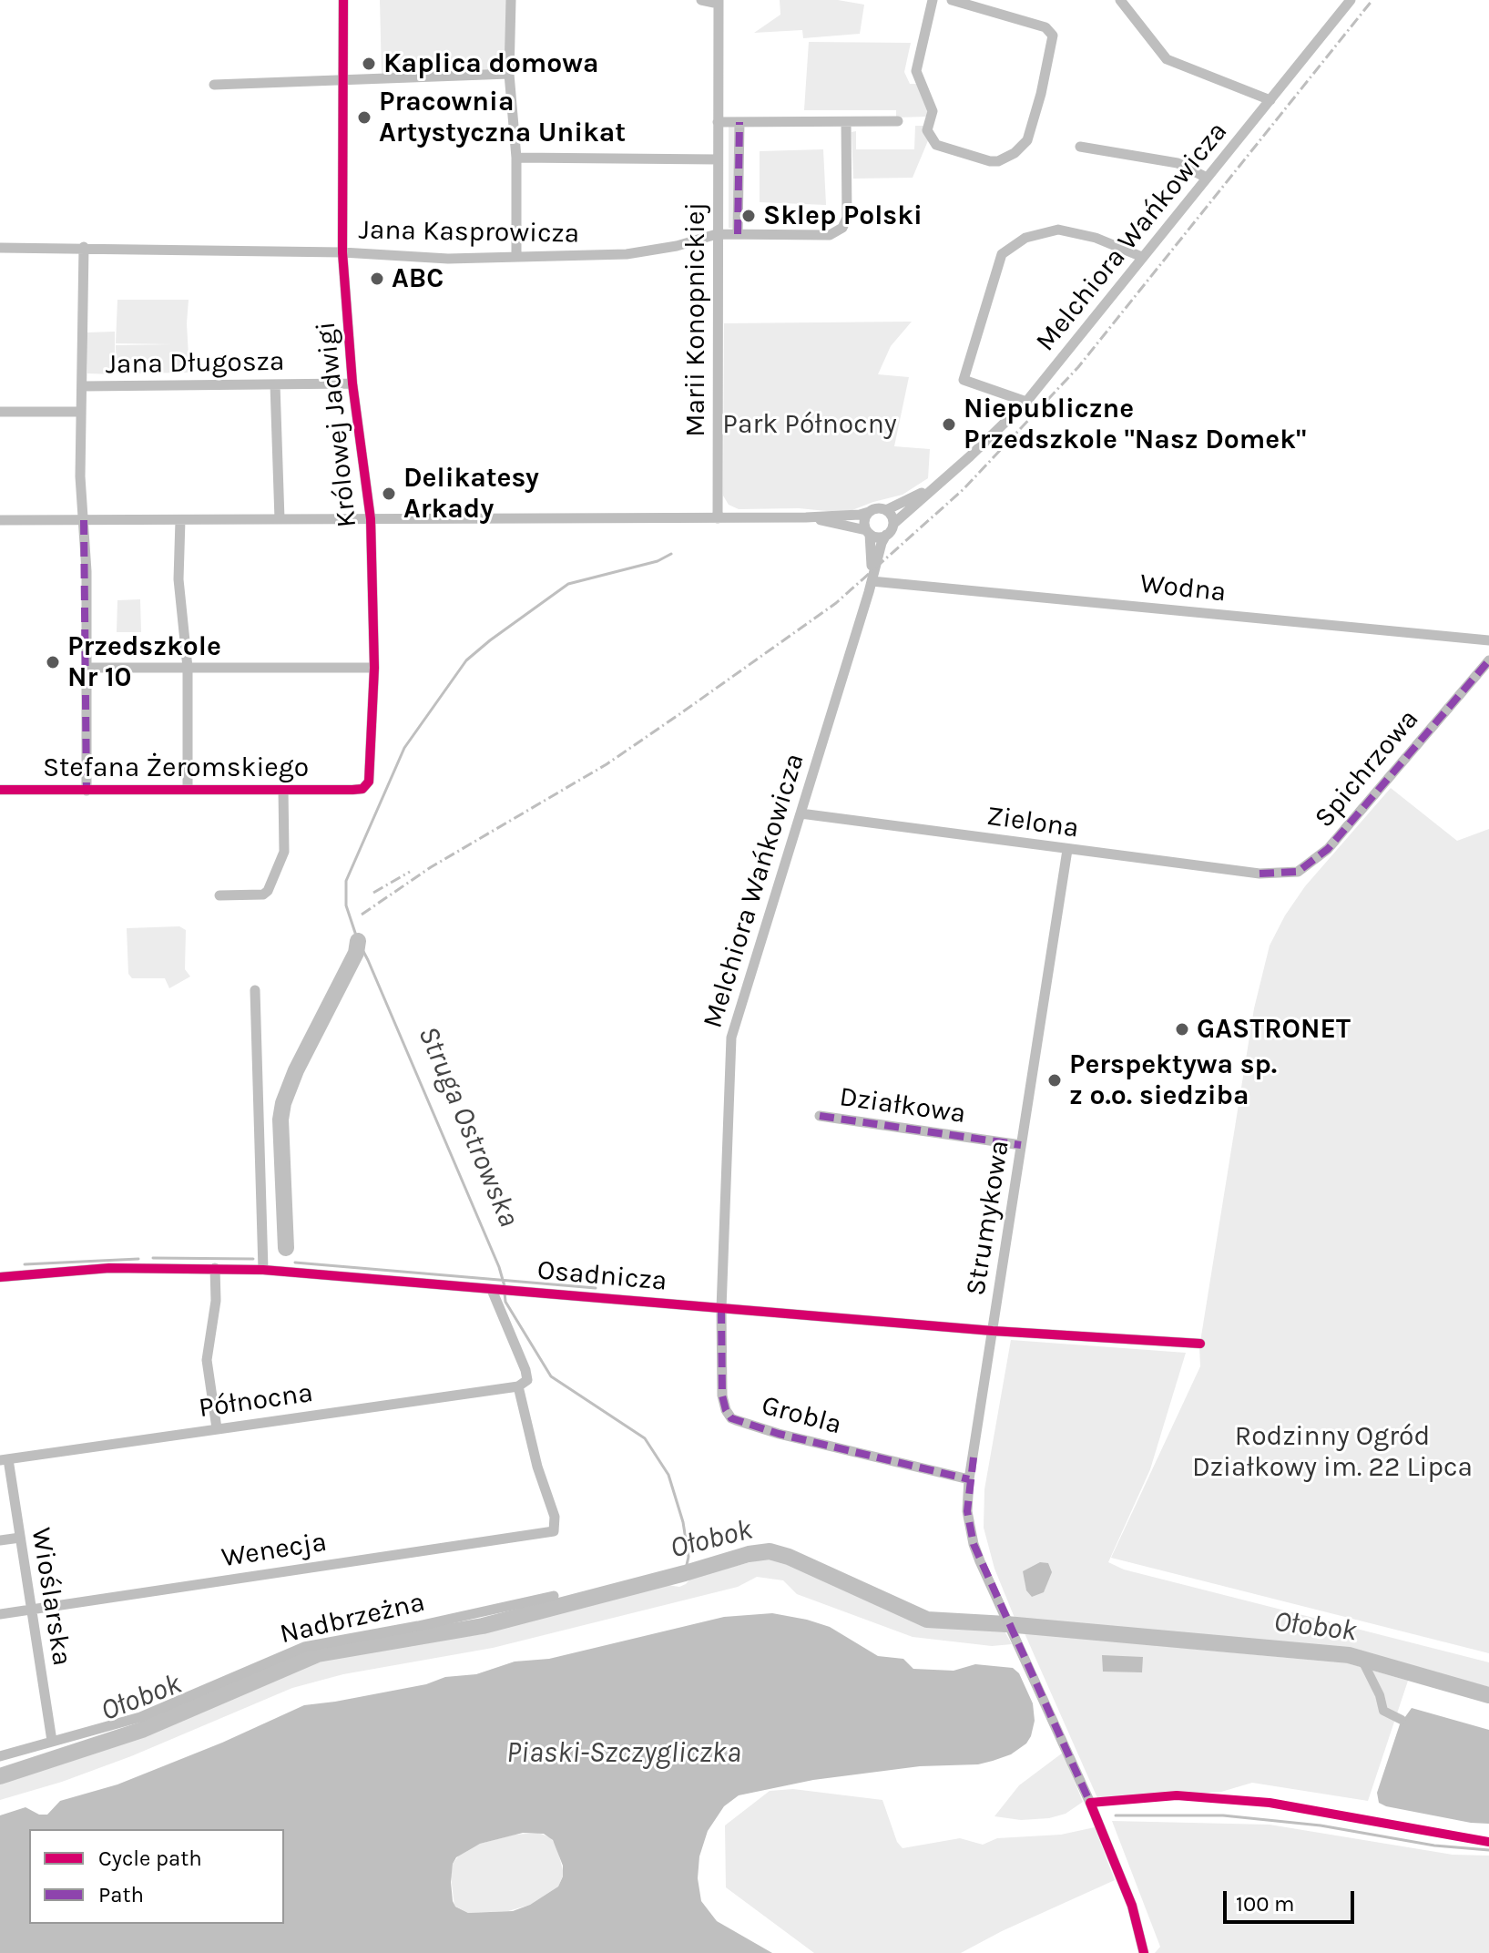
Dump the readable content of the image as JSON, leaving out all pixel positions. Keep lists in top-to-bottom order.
{
  "streets": {
    "street": [
      "Jana Kasprowicza",
      "Melchiora Wańkowicza",
      "Marii Konopnickiej",
      "Jana Długosza",
      "Królowej Jadwigi",
      "Wodna",
      "Stefana Żeromskiego",
      "Spichrzowa",
      "Zielona",
      "Działkowa",
      "Strumykowa",
      "Osadnicza",
      "Północna",
      "Grobla",
      "Wenecja",
      "Wioślarska",
      "Nadbrzeżna"
    ]
  },
  "crossings": [
    ["Jana Kasprowicza", "Marii Konopnickiej"],
    ["Jana Kasprowicza", "Królowej Jadwigi"],
    ["Melchiora Wańkowicza", "Wodna"],
    ["Melchiora Wańkowicza", "Zielona"],
    ["Melchiora Wańkowicza", "Osadnicza"],
    ["Melchiora Wańkowicza", "Grobla"],
    ["Jana Długosza", "Królowej Jadwigi"],
    ["Królowej Jadwigi", "Stefana Żeromskiego"],
    ["Spichrzowa", "Zielona"],
    ["Zielona", "Strumykowa"],
    ["Działkowa", "Strumykowa"],
    ["Strumykowa", "Osadnicza"],
    ["Strumykowa", "Grobla"],
    ["Osadnicza", "Grobla"],
    ["Północna", "Wenecja"],
    ["Północna", "Wioślarska"],
    ["Wenecja", "Wioślarska"],
    ["Wioślarska", "Nadbrzeżna"]
  ],
  "water": ["Struga Ostrowska", "Ołobok", "Piaski-Szczygliczka"],
  "parks": ["Park Północny", "Rodzinny Ogród Działkowy im. 22 Lipca"],
  "places": [
    "Kaplica domowa",
    "Pracownia Artystyczna Unikat",
    "Sklep Polski",
    "ABC",
    "Niepubliczne Przedszkole \"Nasz Domek\"",
    "Delikatesy Arkady",
    "Przedszkole Nr 10",
    "GASTRONET",
    "Perspektywa sp. z o.o. siedziba"
  ],
  "legend": ["Cycle path", "Path"],
  "scale_bar": "100 m"
}
